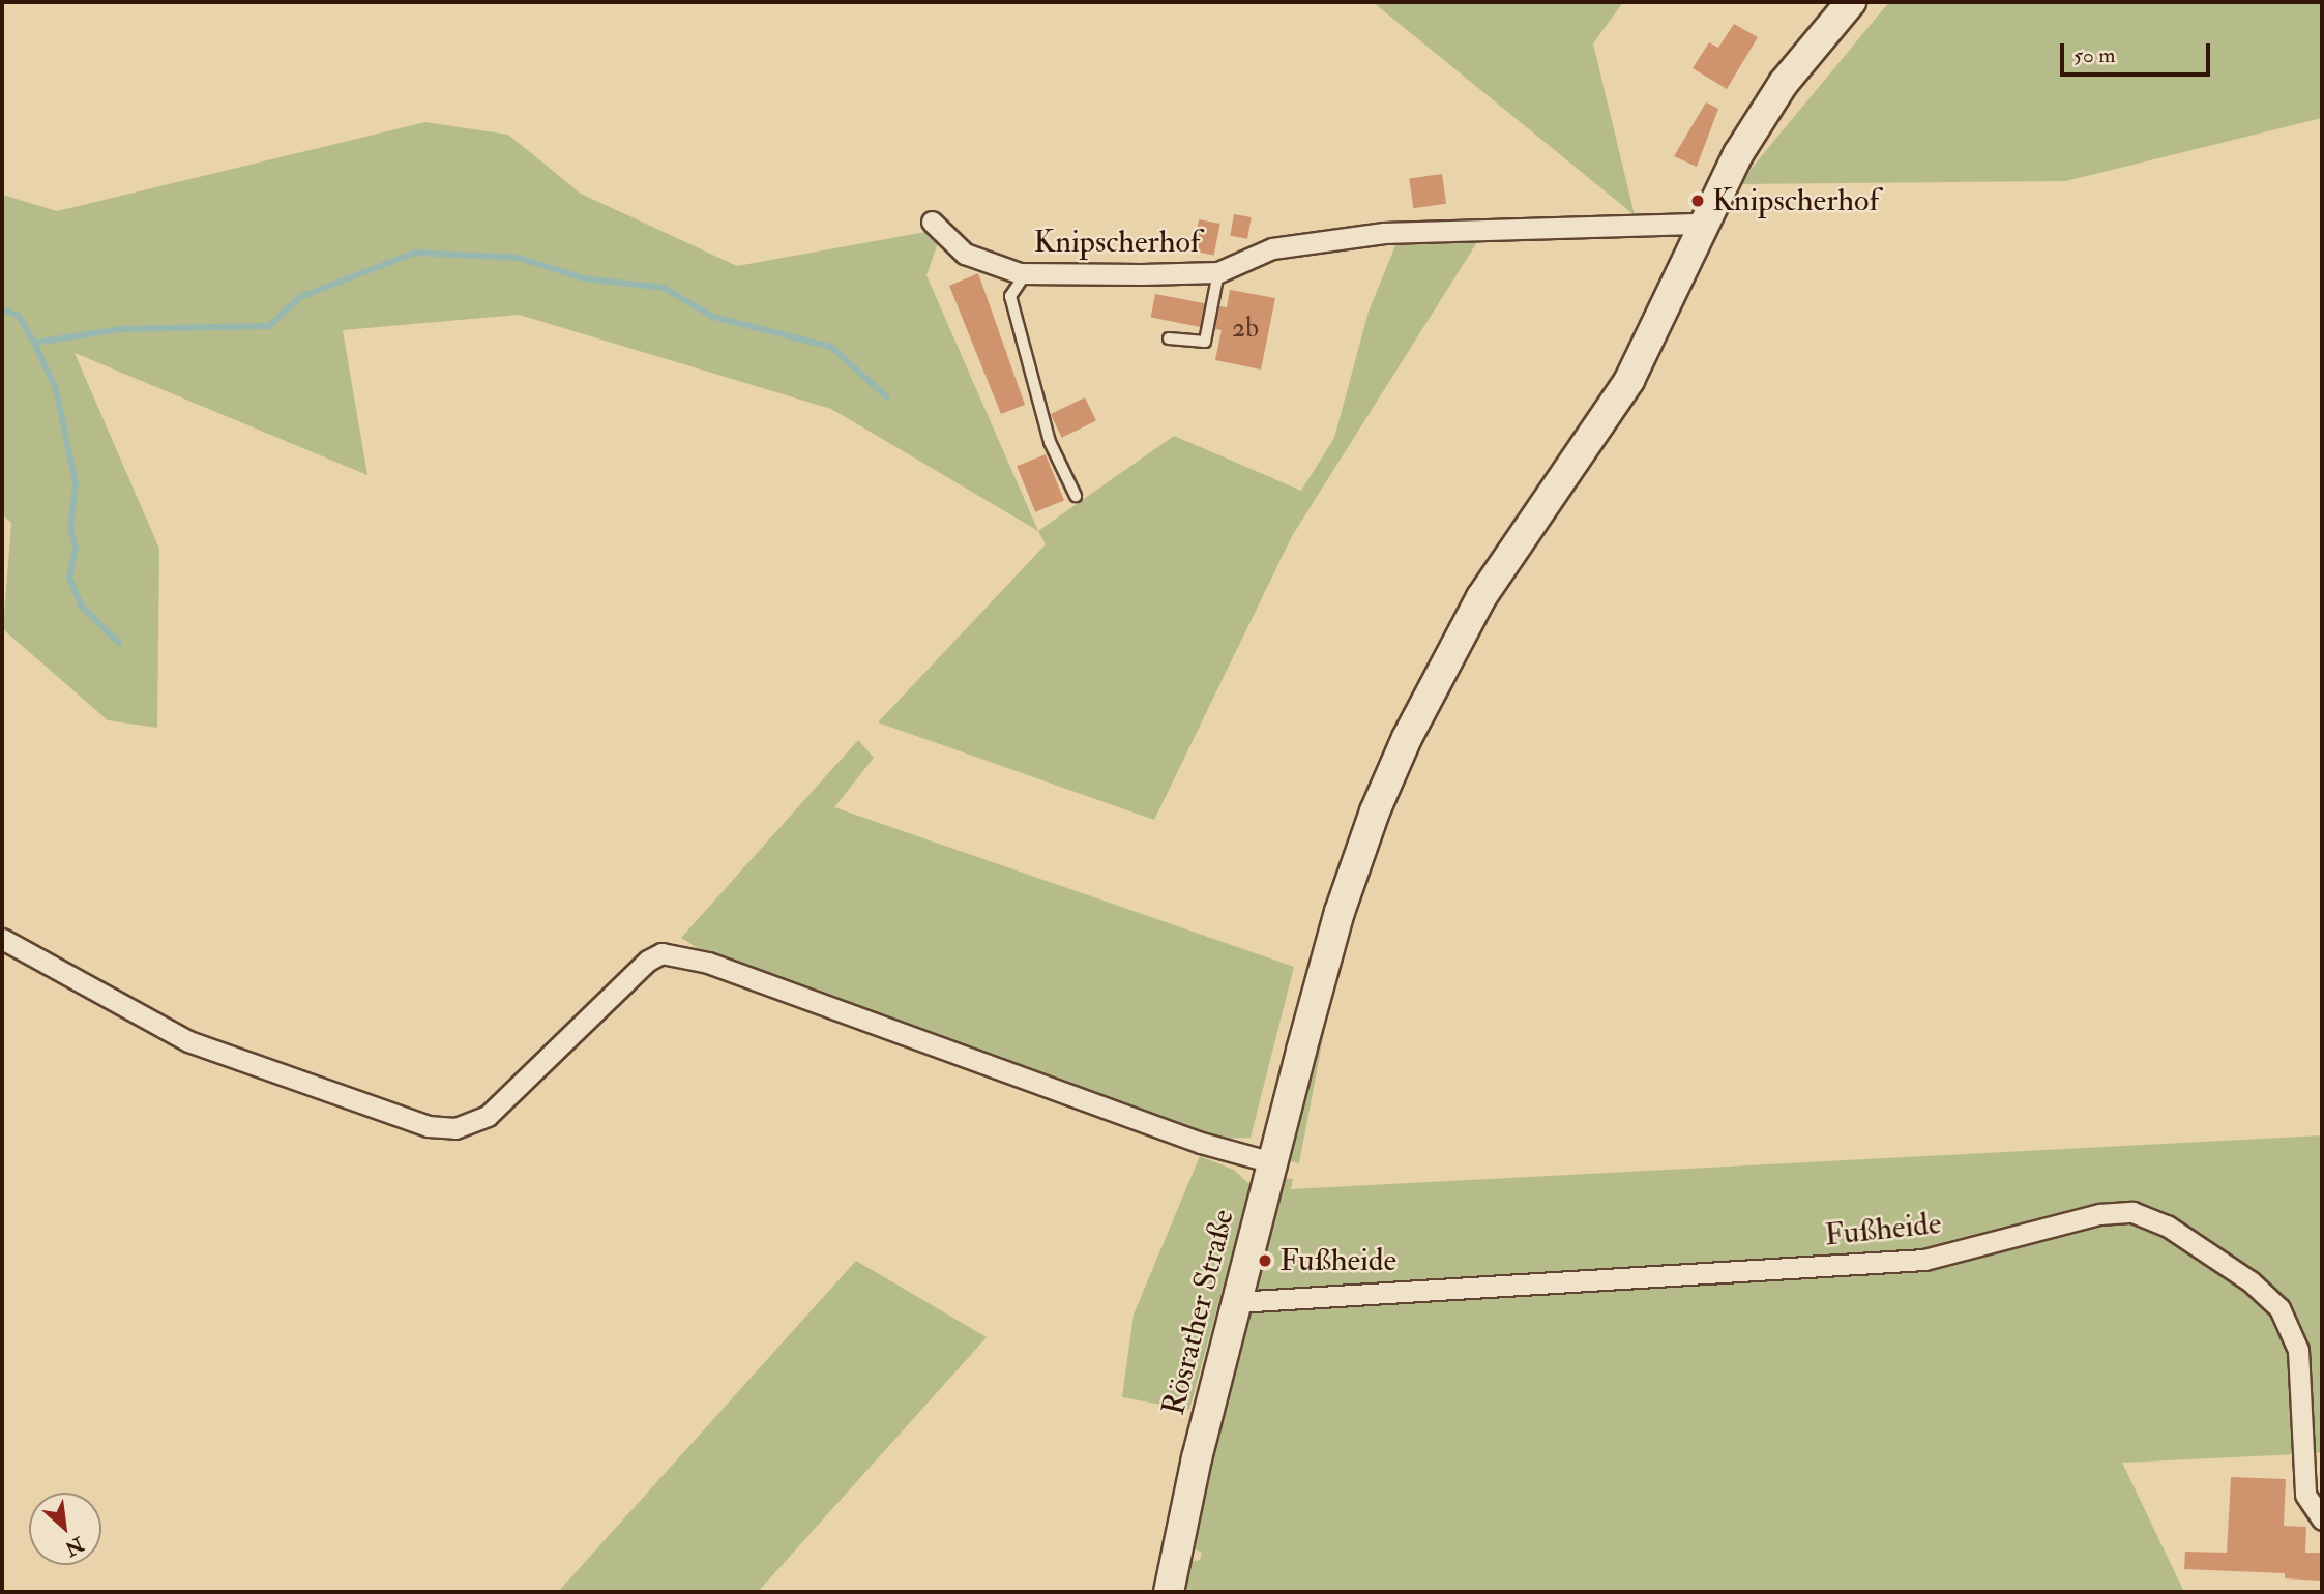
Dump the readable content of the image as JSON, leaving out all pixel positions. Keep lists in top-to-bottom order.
{
  "streets": {
    "street": ["Knipscherhof", "Fußheide", "Rösrather Straße"]
  },
  "crossings": [
    ["Knipscherhof", "Rösrather Straße"],
    ["Fußheide", "Rösrather Straße"]
  ],
  "places": ["Knipscherhof", "Fußheide"],
  "house_numbers": ["2b"],
  "scale_bar": "50 m",
  "north": "bottom right"
}
